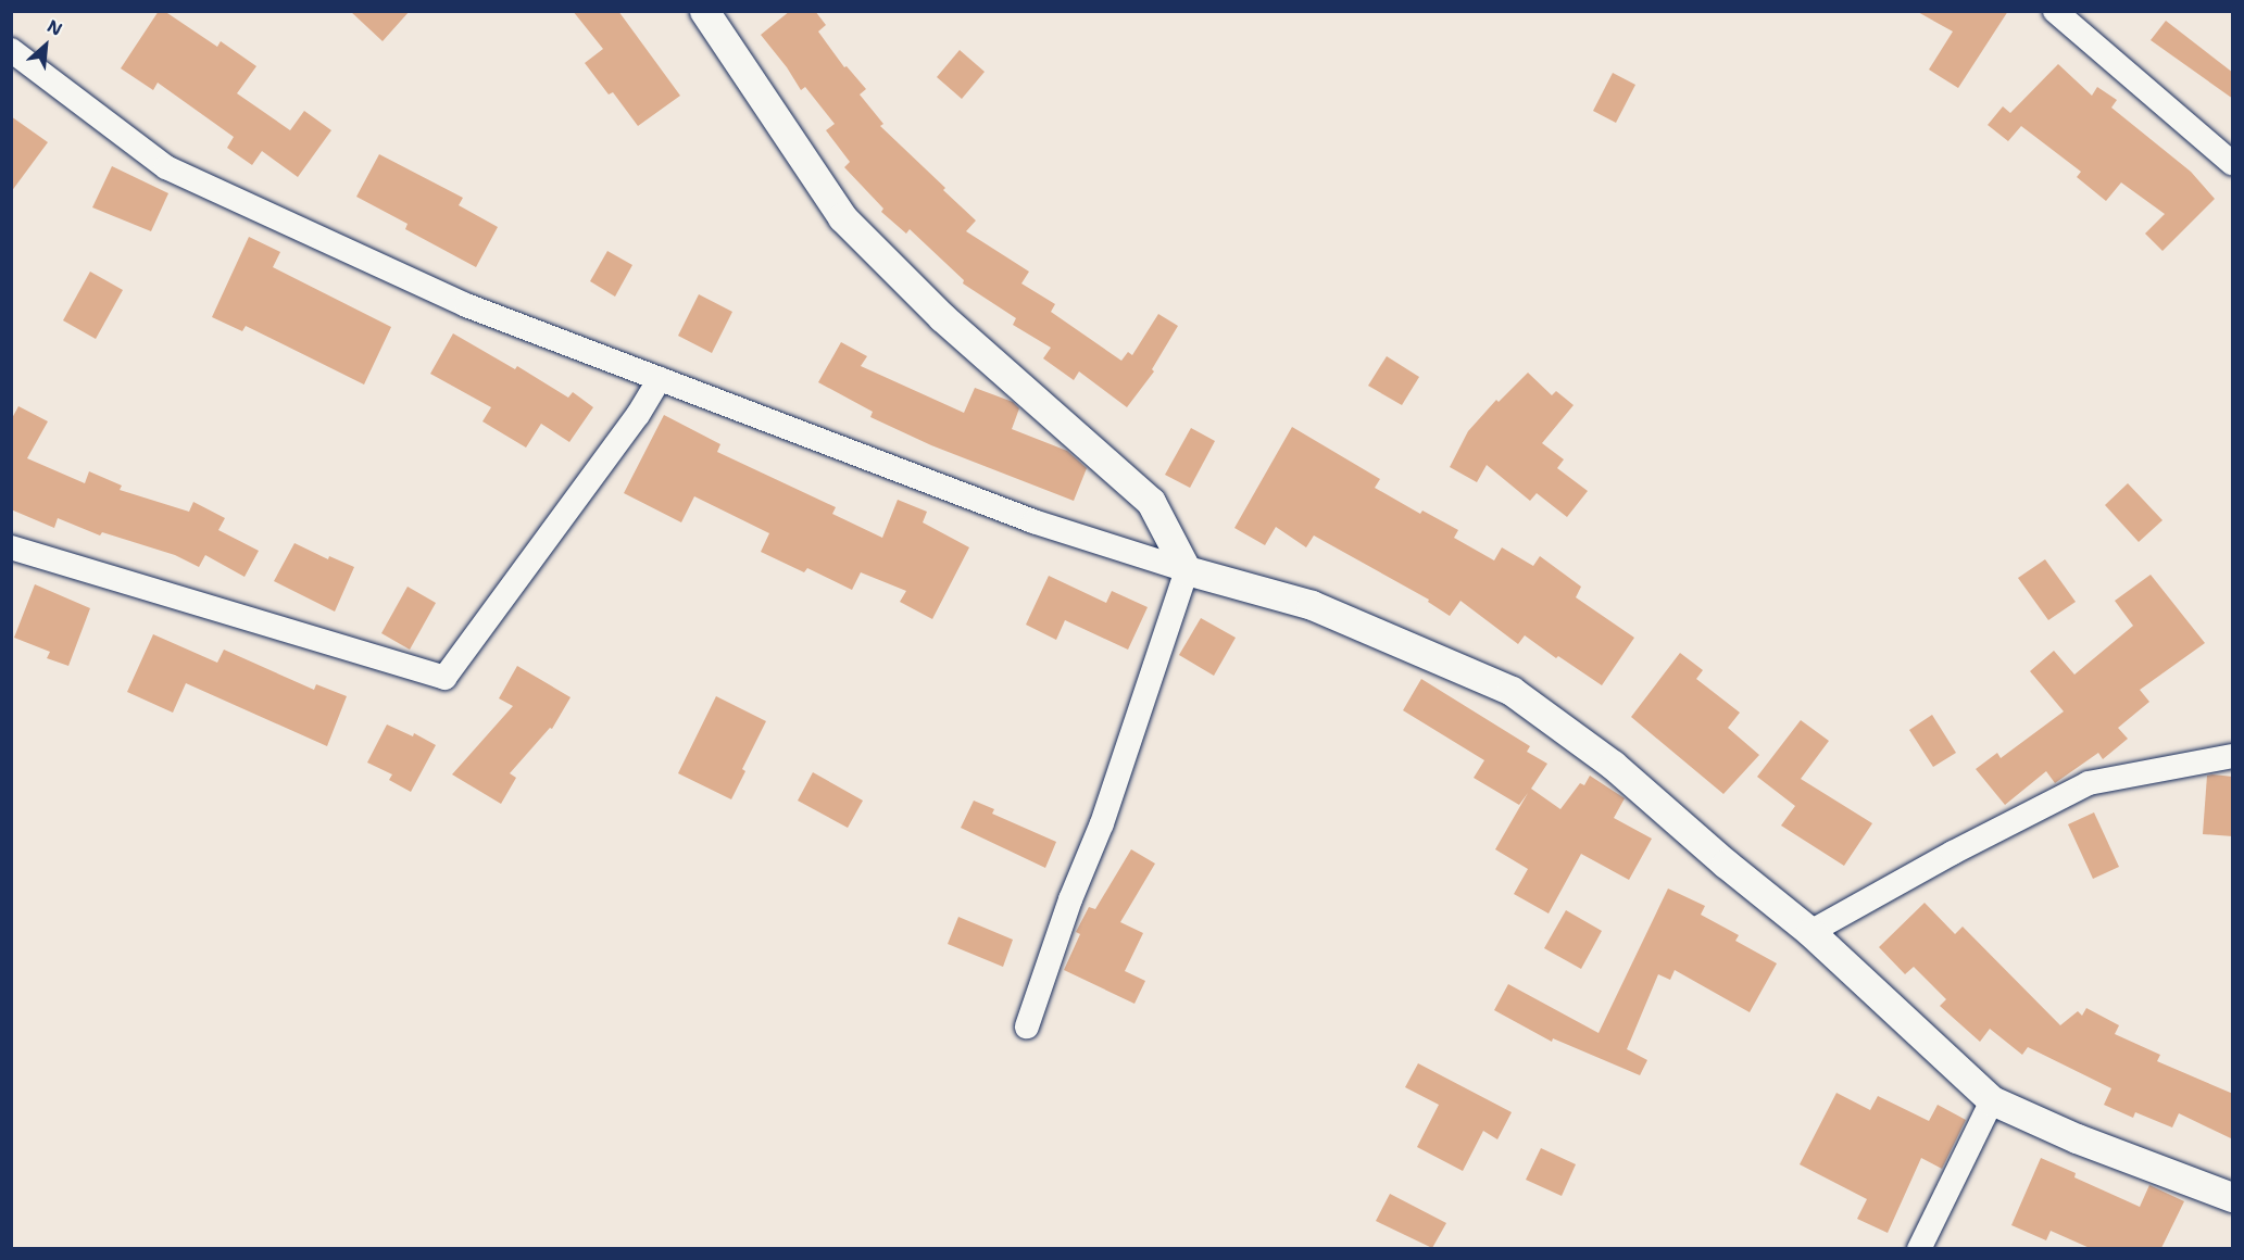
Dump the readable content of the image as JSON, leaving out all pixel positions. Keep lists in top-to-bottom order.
{
  "north": "top right"
}
